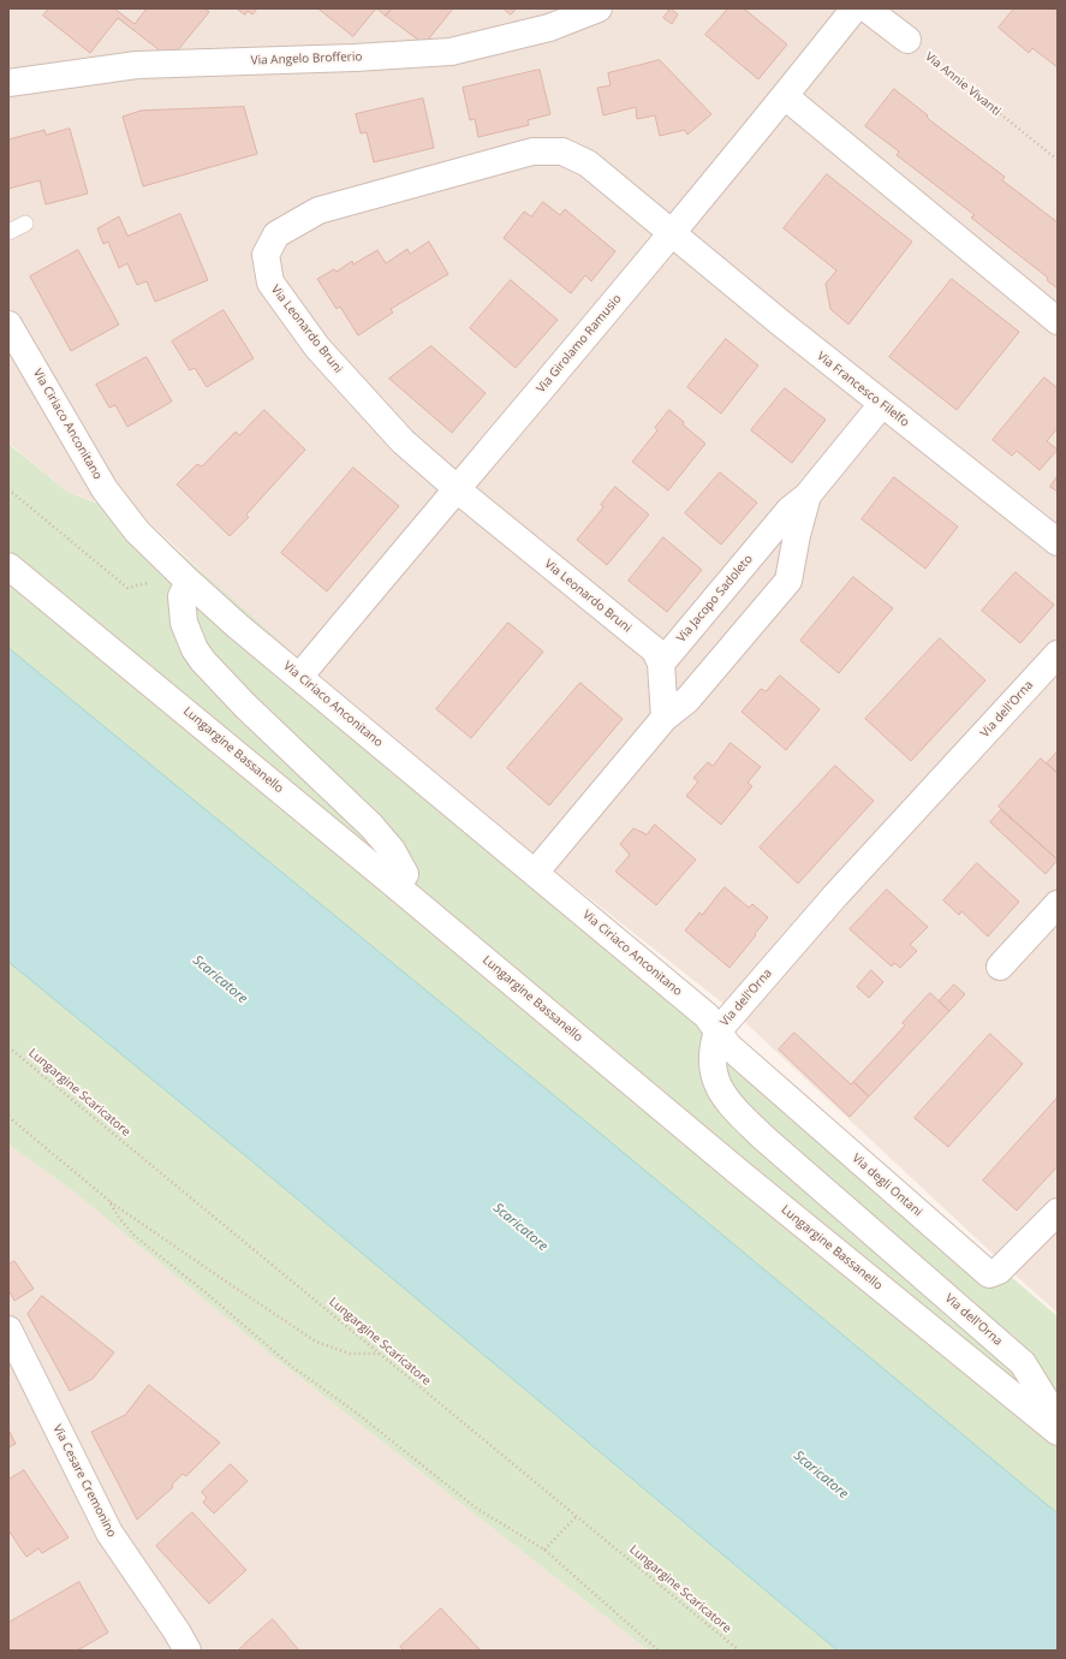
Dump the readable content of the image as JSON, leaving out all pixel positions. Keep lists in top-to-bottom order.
{
  "streets": {
    "street": [
      "Via Angelo Brofferio",
      "Via Leonardo Bruni",
      "Via Girolamo Ramusio",
      "Via Francesco Filelfo",
      "Via Ciriaco Anconitano",
      "Via Jacopo Sadoleto",
      "Via dell'Orna",
      "Lungargine Bassanello",
      "Via degli Ontani",
      "Via Cesare Cremonino"
    ],
    "path": ["Via Annie Vivanti", "Lungargine Scaricatore"]
  },
  "crossings": [
    ["Via Leonardo Bruni", "Via Girolamo Ramusio"],
    ["Via Leonardo Bruni", "Via Francesco Filelfo"],
    ["Via Leonardo Bruni", "Via Jacopo Sadoleto"],
    ["Via Girolamo Ramusio", "Via Francesco Filelfo"],
    ["Via Girolamo Ramusio", "Via Ciriaco Anconitano"],
    ["Via Francesco Filelfo", "Via Jacopo Sadoleto"],
    ["Via Ciriaco Anconitano", "Via Jacopo Sadoleto"],
    ["Via Ciriaco Anconitano", "Via dell'Orna"],
    ["Via Ciriaco Anconitano", "Via degli Ontani"],
    ["Via dell'Orna", "Via degli Ontani"]
  ],
  "water": ["Scaricatore"]
}
